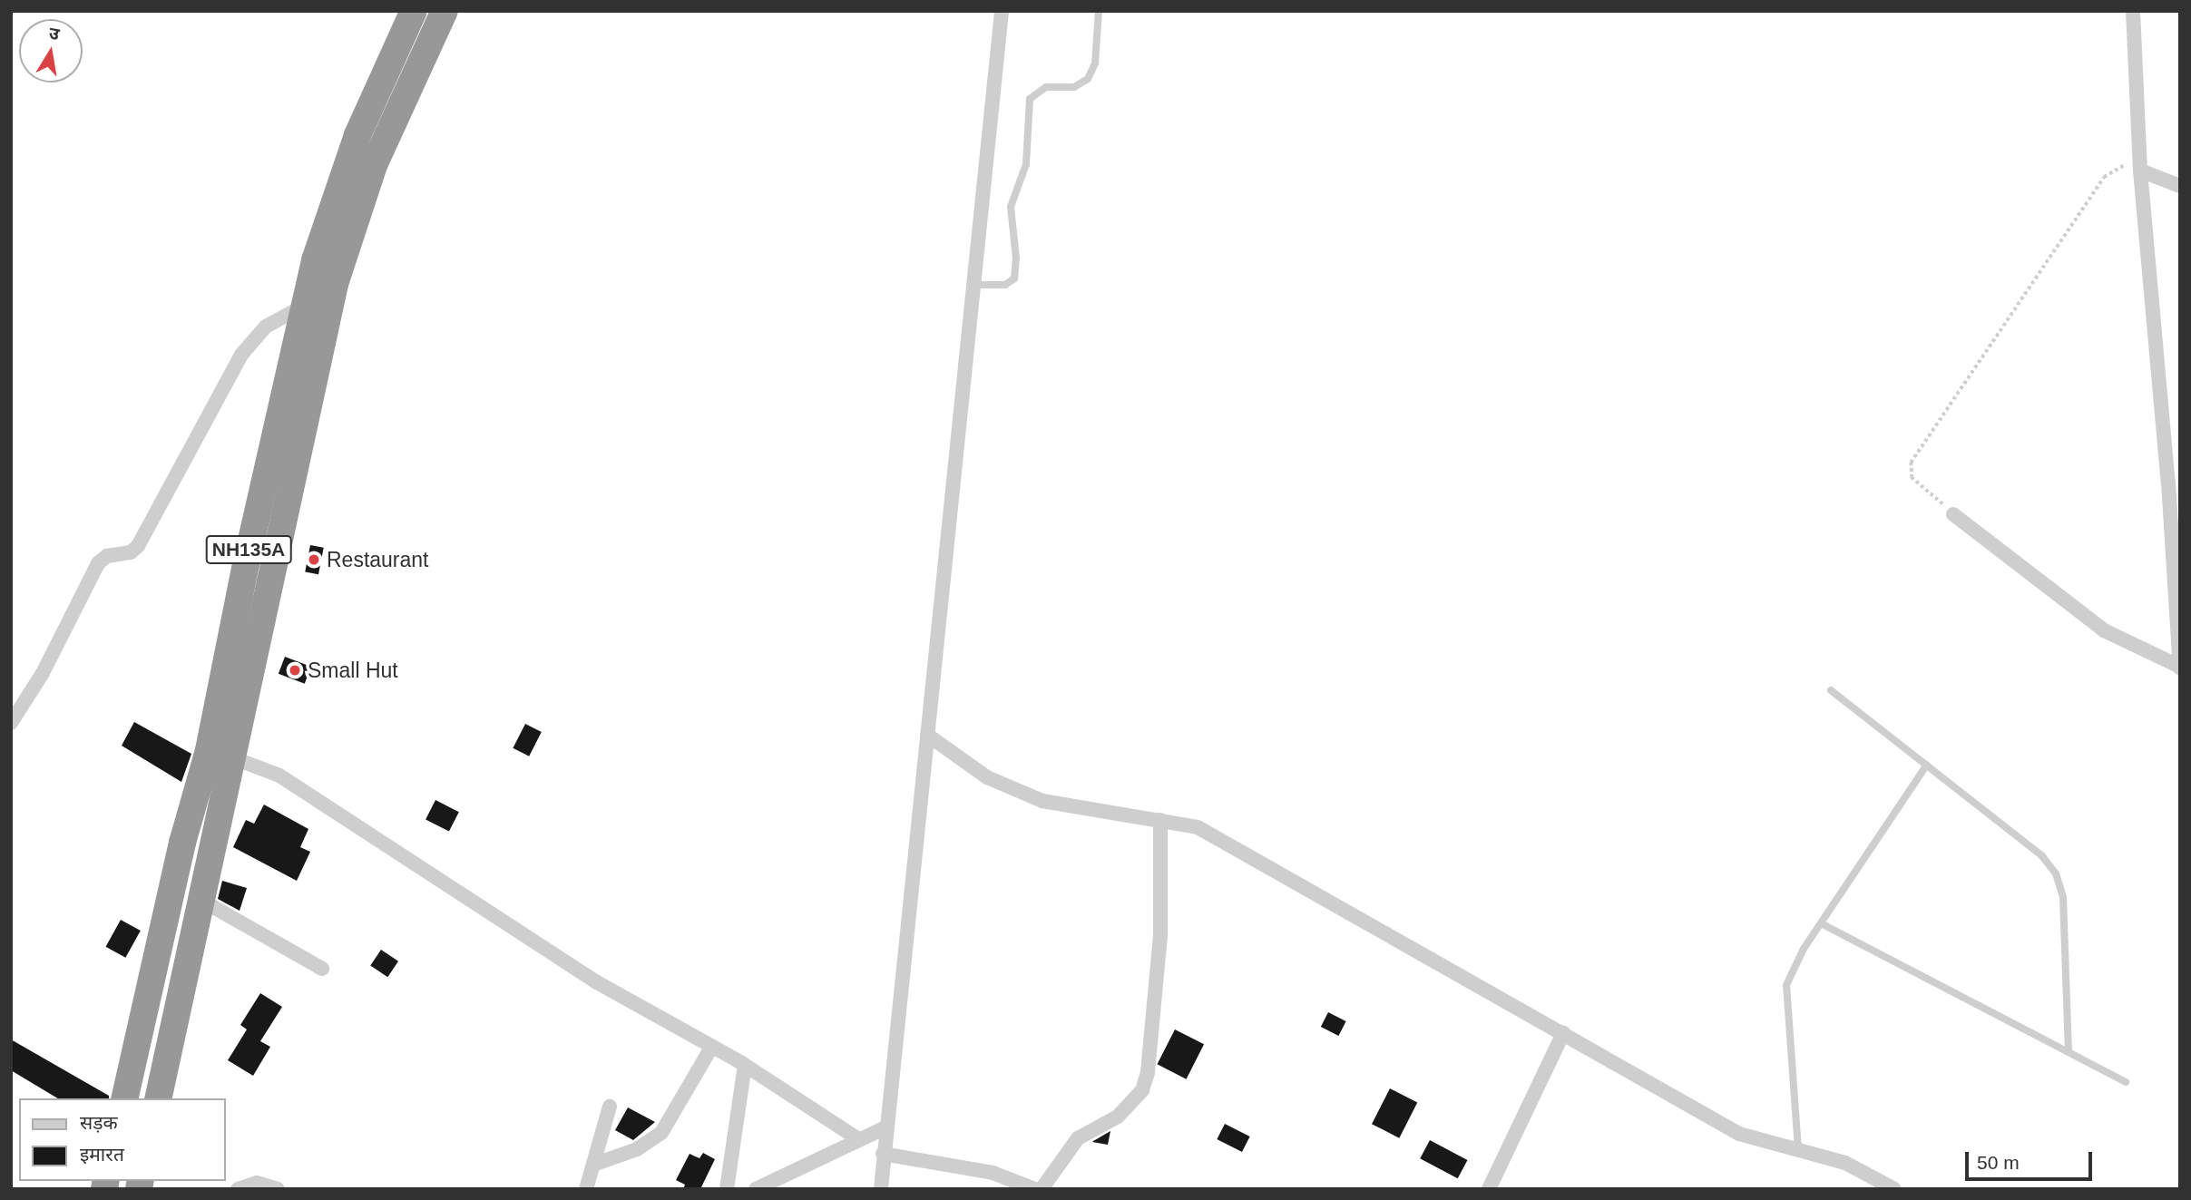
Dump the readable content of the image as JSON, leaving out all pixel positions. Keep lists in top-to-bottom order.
{
  "streets": {
    "highway": ["NH135A"]
  },
  "places": ["Restaurant", "Small Hut"],
  "legend": ["सड़क", "इमारत"],
  "scale_bar": "50 m",
  "north": "top"
}
